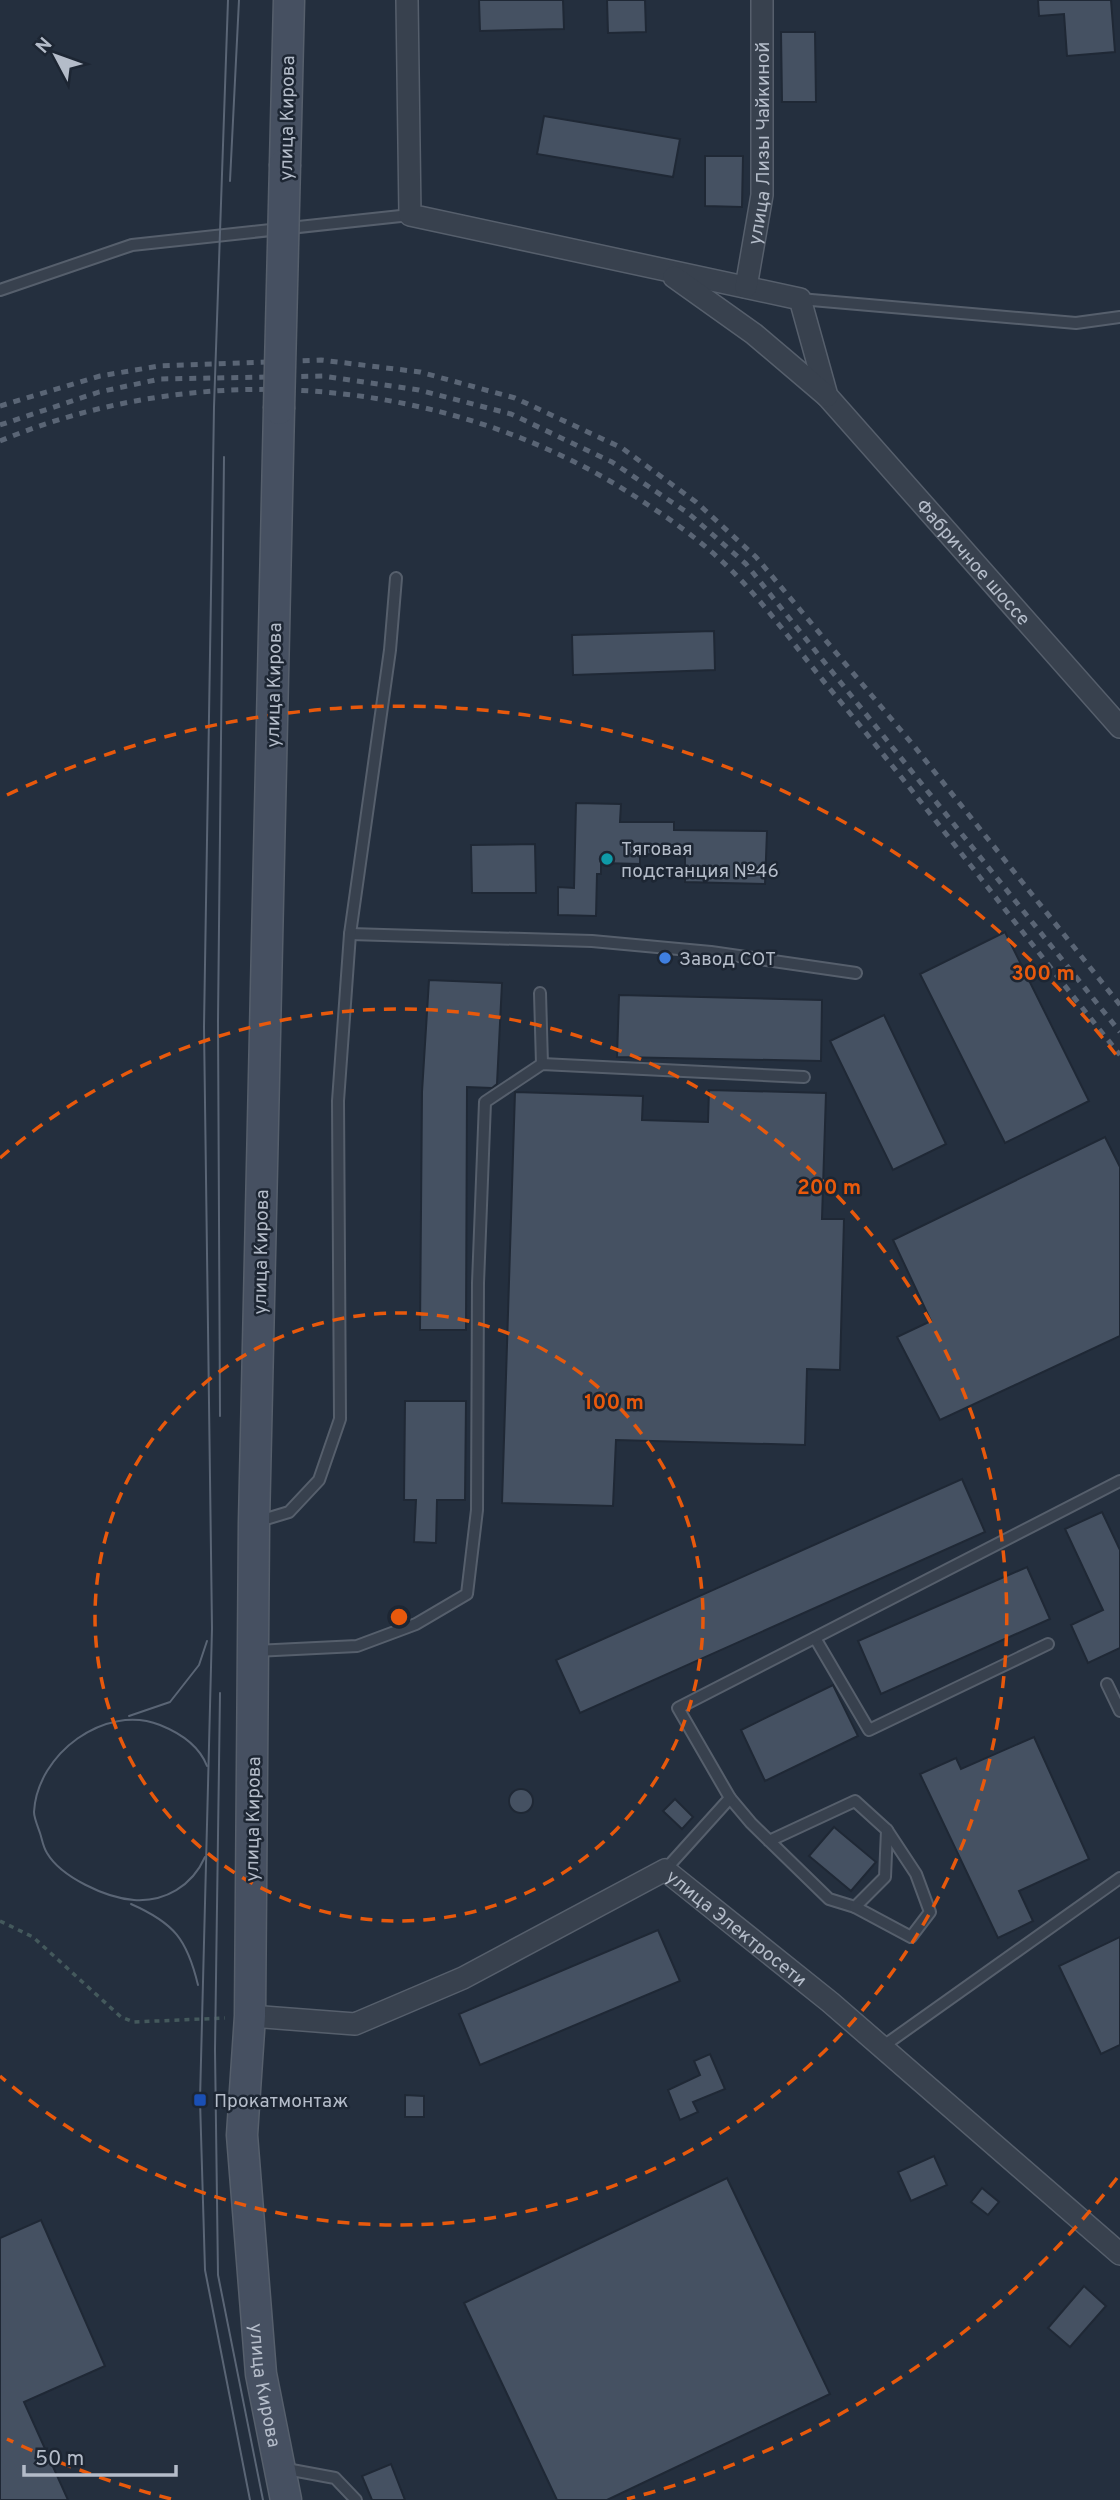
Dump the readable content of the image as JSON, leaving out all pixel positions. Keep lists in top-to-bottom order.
{
  "streets": {
    "main road": ["улица Кирова"],
    "street": ["улица Лизы Чайкиной", "Фабричное шоссе", "улица Электросети"]
  },
  "crossings": [
    ["улица Кирова", "улица Электросети"]
  ],
  "places": {
    "other": ["Тяговая подстанция №46", "Завод СОТ"],
    "transit": ["Прокатмонтаж"]
  },
  "scale_bar": "50 m",
  "north": "top left",
  "rings": ["300 m", "200 m", "100 m"]
}
